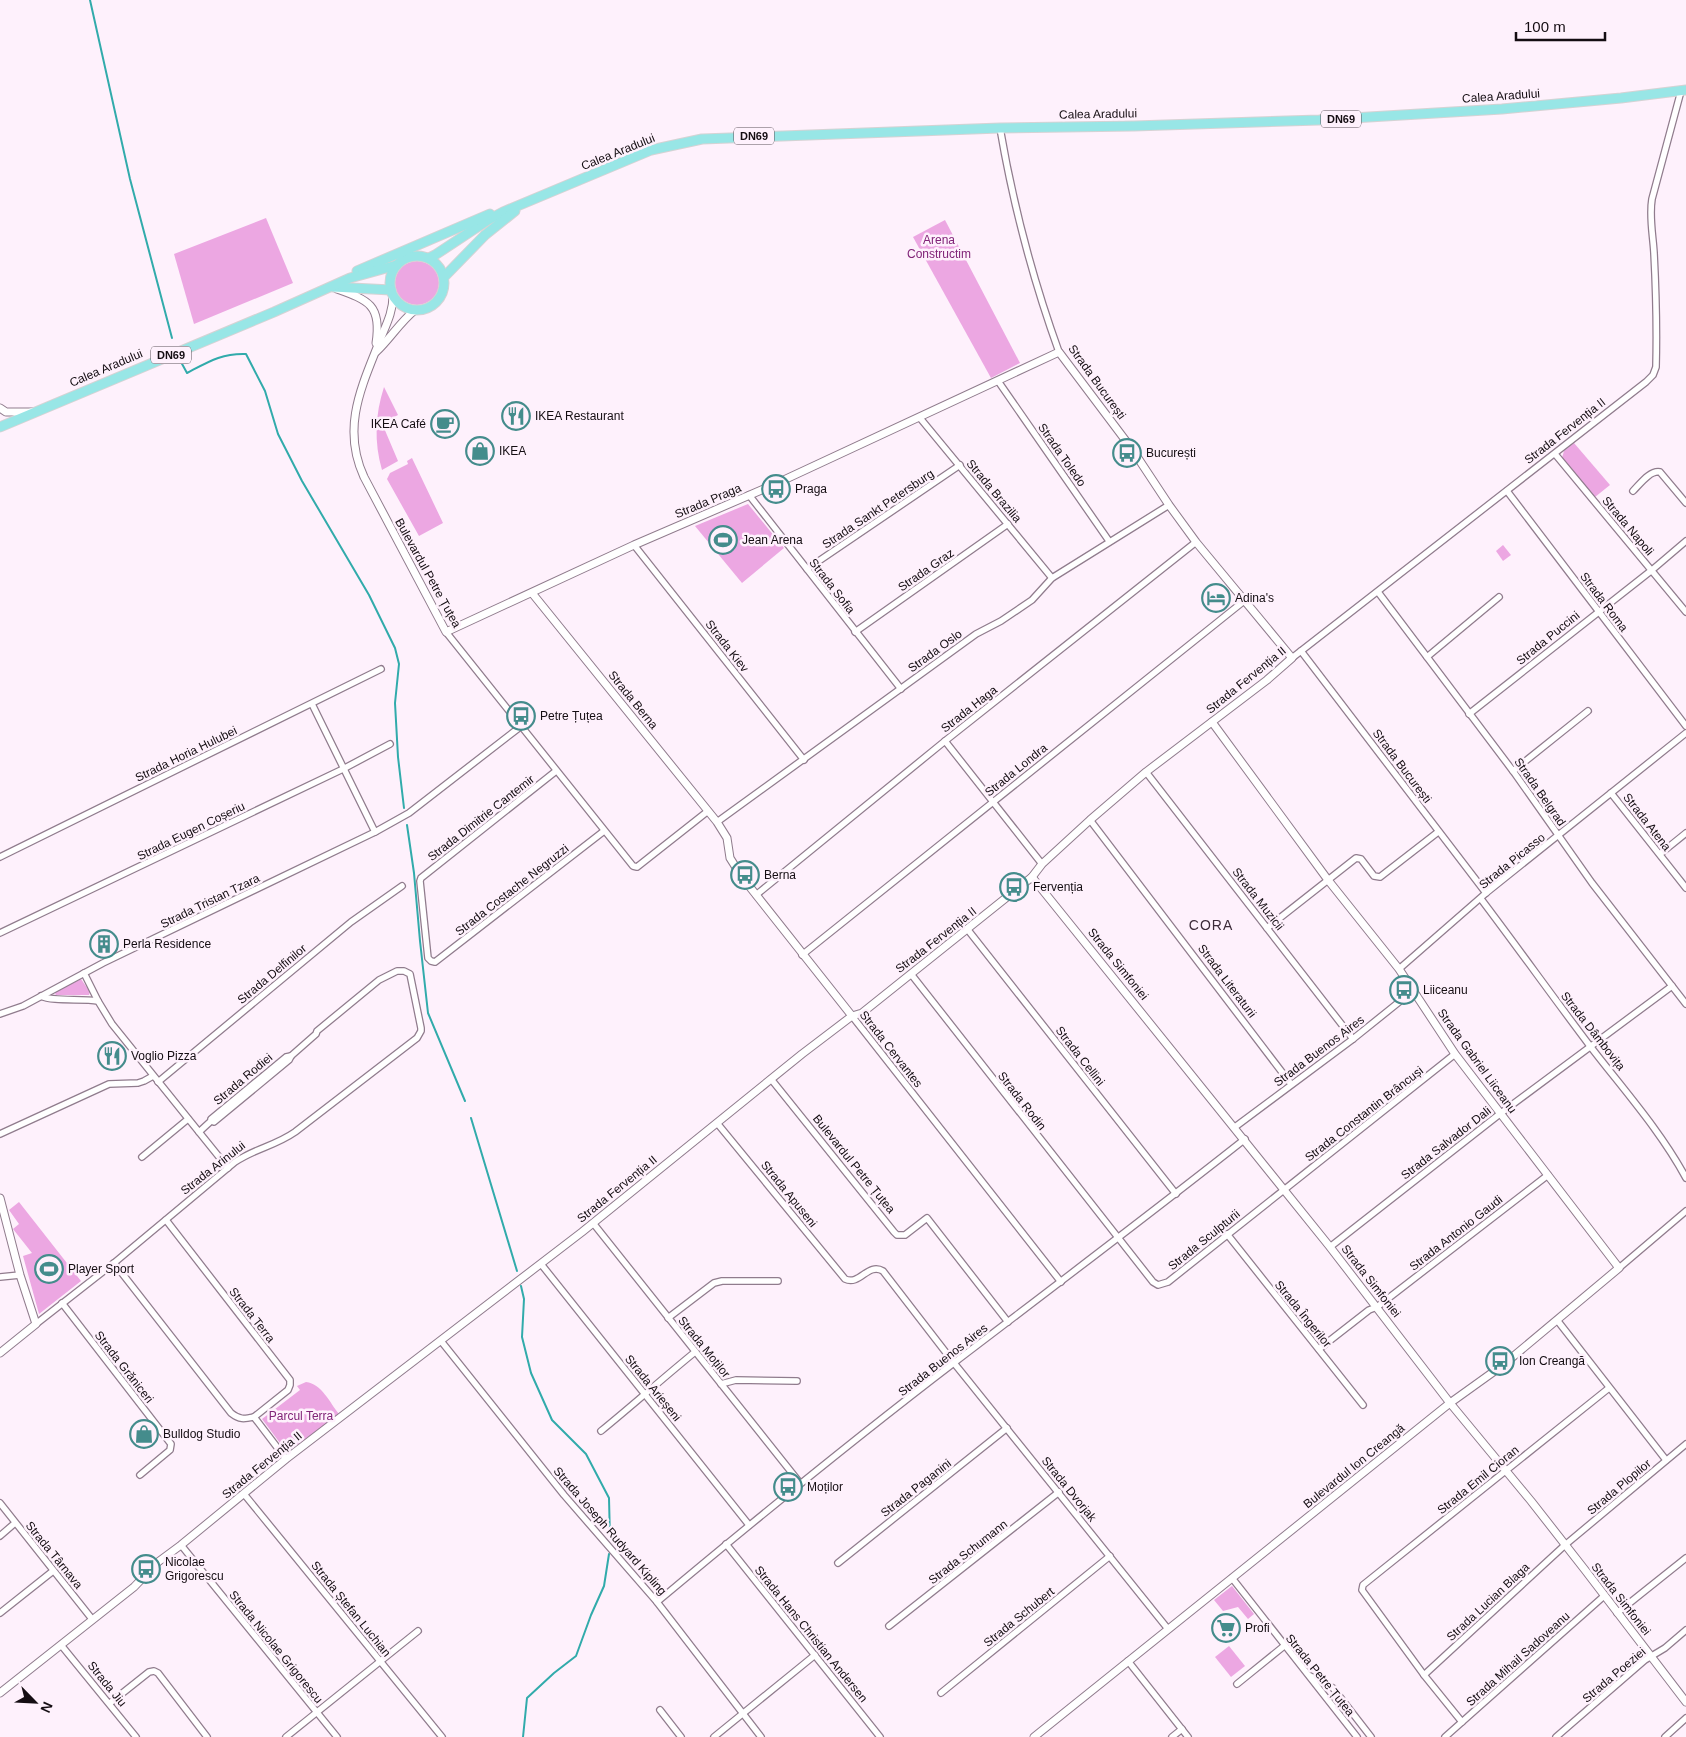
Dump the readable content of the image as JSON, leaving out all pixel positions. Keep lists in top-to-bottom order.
{
  "streets": {
    "main road": ["Calea Aradului", "DN69"],
    "street": [
      "Strada București",
      "Strada Fervenția II",
      "Strada Toledo",
      "Strada Brazilia",
      "Strada Praga",
      "Strada Sankt Petersburg",
      "Strada Napoli",
      "Strada Graz",
      "Bulevardul Petre Țuțea",
      "Strada Sofia",
      "Strada Roma",
      "Strada Puccini",
      "Strada Kiev",
      "Strada Oslo",
      "Strada Berna",
      "Strada Haga",
      "Strada Horia Hulubei",
      "Strada Londra",
      "Strada Belgrad",
      "Strada Dimitrie Cantemir",
      "Strada Atena",
      "Strada Eugen Coșeriu",
      "Strada Picasso",
      "Strada Costache Negruzzi",
      "Strada Muzicii",
      "Strada Tristan Tzara",
      "Strada Simfoniei",
      "Strada Delfinilor",
      "Strada Literaturii",
      "Strada Dâmbovița",
      "Strada Cervantes",
      "Strada Buenos Aires",
      "Strada Cellini",
      "Strada Gabriel Liiceanu",
      "Strada Rodiei",
      "Strada Rodin",
      "Strada Constantin Brâncuși",
      "Strada Salvador Dali",
      "Strada Arinului",
      "Strada Apuseni",
      "Strada Antonio Gaudi",
      "Strada Sculpturii",
      "Strada Îngerilor",
      "Strada Terra",
      "Strada Moților",
      "Strada Grăniceri",
      "Strada Arieșeni",
      "Bulevardul Ion Creangă",
      "Strada Emil Cioran",
      "Strada Plopilor",
      "Strada Paganini",
      "Strada Dvorjak",
      "Strada Joseph Rudyard Kipling",
      "Strada Schumann",
      "Strada Târnava",
      "Strada Lucian Blaga",
      "Strada Ștefan Luchian",
      "Strada Schubert",
      "Strada Hans Christian Andersen",
      "Strada Nicolae Grigorescu",
      "Strada Mihail Sadoveanu",
      "Strada Petre Țuțea",
      "Strada Poeziei",
      "Strada Jiu"
    ]
  },
  "crossings": [
    ["Calea Aradului", "DN69"],
    ["Calea Aradului", "Strada București"],
    ["Calea Aradului", "Strada Fervenția II"],
    ["Calea Aradului", "Bulevardul Petre Țuțea"],
    ["DN69", "Bulevardul Petre Țuțea"],
    ["Strada București", "Strada Fervenția II"],
    ["Strada București", "Strada Praga"],
    ["Strada București", "Strada Oslo"],
    ["Strada București", "Strada Haga"],
    ["Strada București", "Strada Londra"],
    ["Strada București", "Strada Picasso"],
    ["Strada Fervenția II", "Strada Napoli"],
    ["Strada Fervenția II", "Bulevardul Petre Țuțea"],
    ["Strada Fervenția II", "Strada Roma"],
    ["Strada Fervenția II", "Strada Belgrad"],
    ["Strada Fervenția II", "Strada Muzicii"],
    ["Strada Fervenția II", "Strada Simfoniei"],
    ["Strada Fervenția II", "Strada Literaturii"],
    ["Strada Fervenția II", "Strada Cervantes"],
    ["Strada Fervenția II", "Strada Cellini"],
    ["Strada Fervenția II", "Strada Gabriel Liiceanu"],
    ["Strada Fervenția II", "Strada Rodin"],
    ["Strada Fervenția II", "Strada Apuseni"],
    ["Strada Fervenția II", "Strada Moților"],
    ["Strada Fervenția II", "Strada Arieșeni"],
    ["Strada Fervenția II", "Strada Joseph Rudyard Kipling"],
    ["Strada Fervenția II", "Strada Târnava"],
    ["Strada Fervenția II", "Strada Ștefan Luchian"],
    ["Strada Fervenția II", "Strada Nicolae Grigorescu"],
    ["Strada Fervenția II", "Strada Jiu"],
    ["Strada Toledo", "Strada Praga"],
    ["Strada Toledo", "Strada Oslo"],
    ["Strada Brazilia", "Strada Praga"],
    ["Strada Brazilia", "Strada Sankt Petersburg"],
    ["Strada Brazilia", "Strada Graz"],
    ["Strada Brazilia", "Strada Oslo"],
    ["Strada Praga", "Bulevardul Petre Țuțea"],
    ["Strada Praga", "Strada Sofia"],
    ["Strada Praga", "Strada Kiev"],
    ["Strada Praga", "Strada Berna"],
    ["Strada Sankt Petersburg", "Strada Sofia"],
    ["Strada Napoli", "Strada Puccini"],
    ["Strada Graz", "Strada Sofia"],
    ["Bulevardul Petre Țuțea", "Strada Berna"],
    ["Bulevardul Petre Țuțea", "Strada Dimitrie Cantemir"],
    ["Bulevardul Petre Țuțea", "Strada Costache Negruzzi"],
    ["Bulevardul Petre Țuțea", "Strada Tristan Tzara"],
    ["Bulevardul Petre Țuțea", "Strada Buenos Aires"],
    ["Strada Sofia", "Strada Oslo"],
    ["Strada Roma", "Strada Puccini"],
    ["Strada Puccini", "Strada Belgrad"],
    ["Strada Kiev", "Strada Oslo"],
    ["Strada Oslo", "Strada Berna"],
    ["Strada Oslo", "Strada Cervantes"],
    ["Strada Berna", "Strada Cervantes"],
    ["Strada Haga", "Strada Cervantes"],
    ["Strada Londra", "Strada Cervantes"],
    ["Strada Belgrad", "Strada Picasso"],
    ["Strada Belgrad", "Strada Salvador Dali"],
    ["Strada Dimitrie Cantemir", "Strada Costache Negruzzi"],
    ["Strada Atena", "Strada Picasso"],
    ["Strada Picasso", "Strada Dâmbovița"],
    ["Strada Picasso", "Strada Gabriel Liiceanu"],
    ["Strada Muzicii", "Strada Buenos Aires"],
    ["Strada Simfoniei", "Strada Buenos Aires"],
    ["Strada Simfoniei", "Strada Constantin Brâncuși"],
    ["Strada Simfoniei", "Strada Salvador Dali"],
    ["Strada Simfoniei", "Strada Antonio Gaudi"],
    ["Strada Simfoniei", "Strada Sculpturii"],
    ["Strada Simfoniei", "Bulevardul Ion Creangă"],
    ["Strada Simfoniei", "Strada Emil Cioran"],
    ["Strada Simfoniei", "Strada Plopilor"],
    ["Strada Simfoniei", "Strada Lucian Blaga"],
    ["Strada Simfoniei", "Strada Mihail Sadoveanu"],
    ["Strada Simfoniei", "Strada Poeziei"],
    ["Strada Literaturii", "Strada Buenos Aires"],
    ["Strada Dâmbovița", "Strada Salvador Dali"],
    ["Strada Cervantes", "Strada Buenos Aires"],
    ["Strada Buenos Aires", "Strada Cellini"],
    ["Strada Buenos Aires", "Strada Gabriel Liiceanu"],
    ["Strada Buenos Aires", "Strada Rodin"],
    ["Strada Buenos Aires", "Strada Sculpturii"],
    ["Strada Buenos Aires", "Strada Moților"],
    ["Strada Buenos Aires", "Strada Arieșeni"],
    ["Strada Buenos Aires", "Strada Dvorjak"],
    ["Strada Buenos Aires", "Strada Joseph Rudyard Kipling"],
    ["Strada Buenos Aires", "Strada Hans Christian Andersen"],
    ["Strada Gabriel Liiceanu", "Strada Constantin Brâncuși"],
    ["Strada Gabriel Liiceanu", "Strada Salvador Dali"],
    ["Strada Gabriel Liiceanu", "Strada Antonio Gaudi"],
    ["Strada Gabriel Liiceanu", "Bulevardul Ion Creangă"],
    ["Strada Rodiei", "Strada Arinului"],
    ["Strada Rodin", "Strada Sculpturii"],
    ["Strada Constantin Brâncuși", "Strada Sculpturii"],
    ["Strada Arinului", "Strada Terra"],
    ["Strada Arinului", "Strada Grăniceri"],
    ["Strada Apuseni", "Strada Dvorjak"],
    ["Strada Antonio Gaudi", "Strada Îngerilor"],
    ["Strada Sculpturii", "Strada Îngerilor"],
    ["Bulevardul Ion Creangă", "Strada Dvorjak"],
    ["Bulevardul Ion Creangă", "Strada Petre Țuțea"],
    ["Strada Emil Cioran", "Strada Lucian Blaga"],
    ["Strada Plopilor", "Strada Lucian Blaga"],
    ["Strada Paganini", "Strada Dvorjak"],
    ["Strada Dvorjak", "Strada Schumann"],
    ["Strada Dvorjak", "Strada Schubert"]
  ],
  "districts": ["CORA"],
  "parks": ["Arena Constructim", "Parcul Terra"],
  "places": {
    "restaurant": ["IKEA Restaurant", "Voglio Pizza"],
    "cafe": ["IKEA Café"],
    "shop": ["IKEA", "Bulldog Studio"],
    "bus stop": [
      "București",
      "Praga",
      "Petre Țuțea",
      "Berna",
      "Fervenția",
      "Liiceanu",
      "Ion Creangă",
      "Moților",
      "Nicolae Grigorescu"
    ],
    "sports": ["Jean Arena", "Player Sport"],
    "hotel": ["Adina's"],
    "building": ["Perla Residence"],
    "supermarket": ["Profi"]
  },
  "scale_bar": "100 m",
  "north": "bottom right"
}
